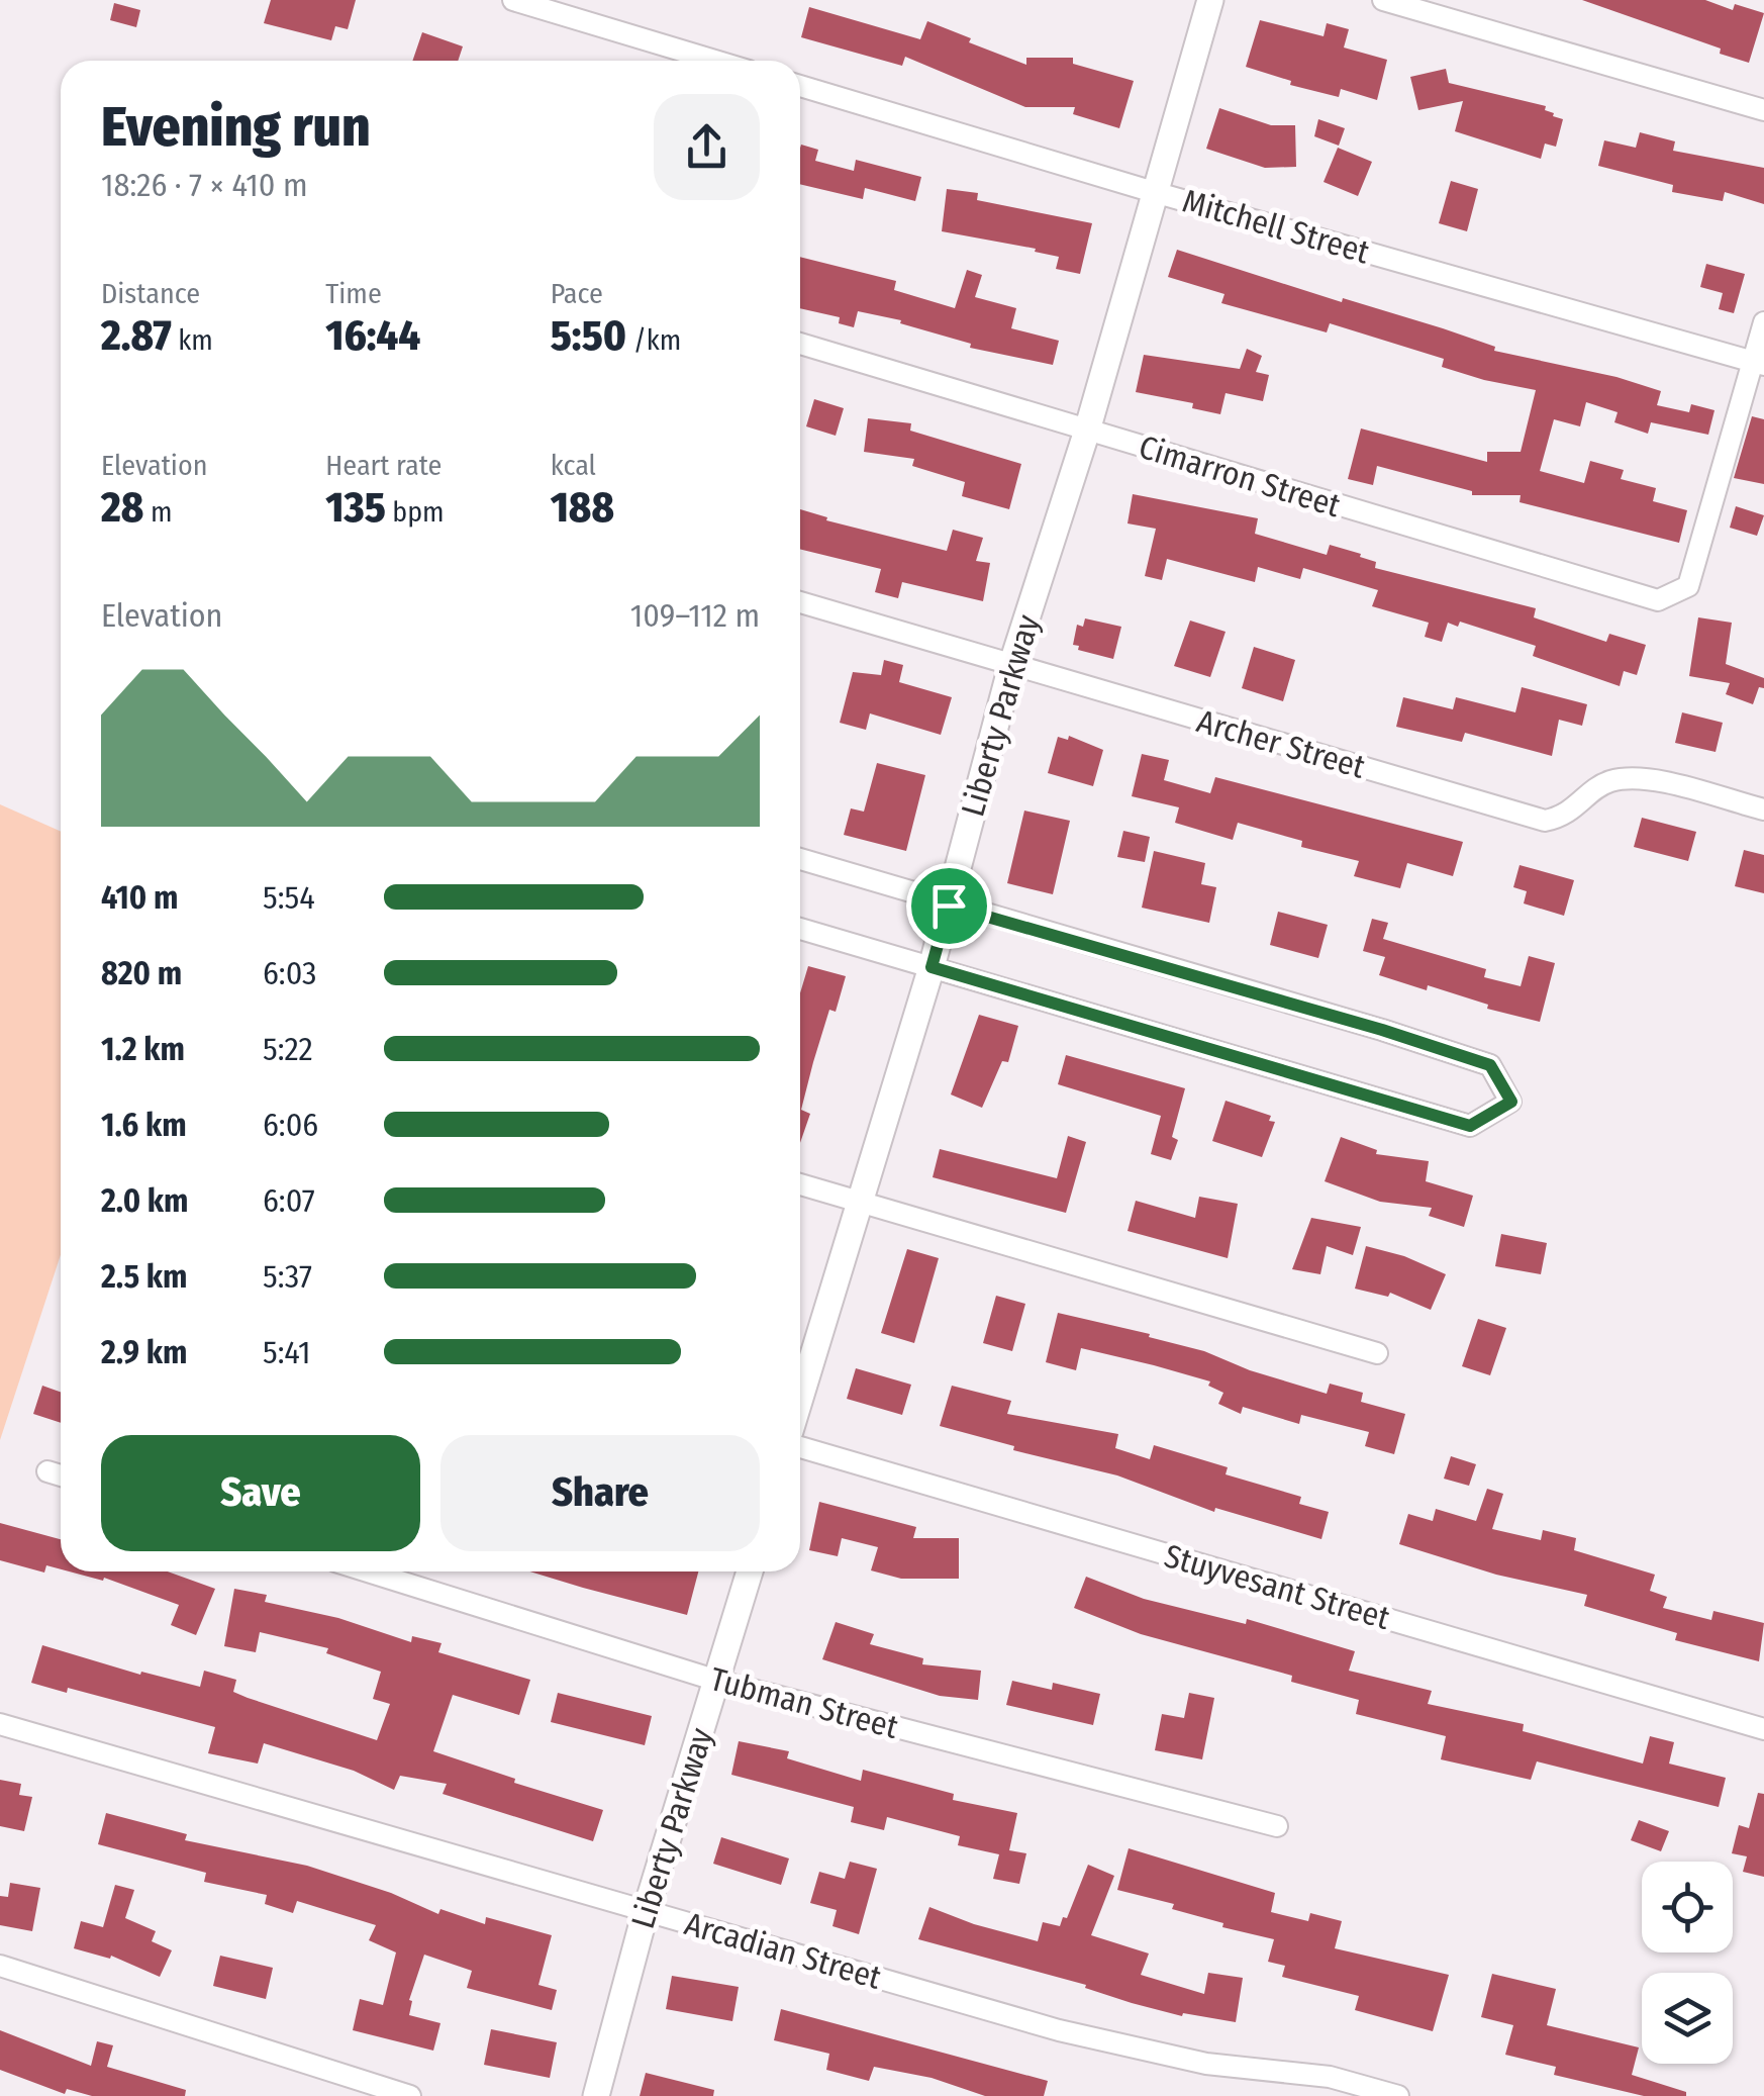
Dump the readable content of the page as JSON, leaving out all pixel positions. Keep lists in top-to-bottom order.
{
  "streets": {
    "street": [
      "Mitchell Street",
      "Cimarron Street",
      "Liberty Parkway",
      "Archer Street",
      "Stuyvesant Street",
      "Tubman Street",
      "Arcadian Street"
    ]
  },
  "crossings": [
    ["Mitchell Street", "Cimarron Street"],
    ["Mitchell Street", "Liberty Parkway"],
    ["Cimarron Street", "Liberty Parkway"],
    ["Liberty Parkway", "Archer Street"],
    ["Liberty Parkway", "Tubman Street"],
    ["Liberty Parkway", "Arcadian Street"]
  ],
  "page": {
    "heading": ["Evening run", "18:26 · 7 × 410 m"],
    "stats": [
      ["Distance", "2.87 km"],
      ["Time", "16:44"],
      ["Pace", "5:50 /km"],
      ["Elevation", "28 m"],
      ["Heart rate", "135 bpm"],
      ["kcal", "188"]
    ],
    "chart": ["Elevation", "109–112 m"],
    "list": [
      {
        "name": "410 m",
        "note": "5:54"
      },
      {
        "name": "820 m",
        "note": "6:03"
      },
      {
        "name": "1.2 km",
        "note": "5:22"
      },
      {
        "name": "1.6 km",
        "note": "6:06"
      },
      {
        "name": "2.0 km",
        "note": "6:07"
      },
      {
        "name": "2.5 km",
        "note": "5:37"
      },
      {
        "name": "2.9 km",
        "note": "5:41"
      }
    ],
    "buttons": ["Save", "Share"]
  }
}
